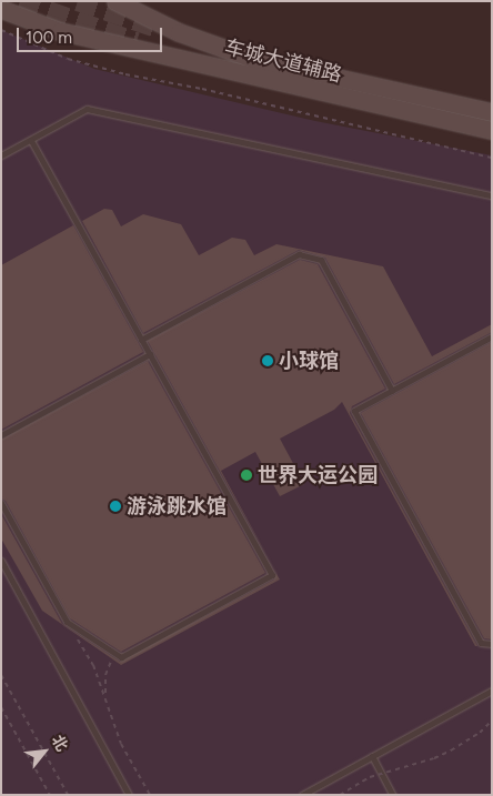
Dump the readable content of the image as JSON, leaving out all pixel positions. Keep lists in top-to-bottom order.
{
  "streets": {
    "main road": ["车城大道辅路"]
  },
  "places": ["小球馆", "世界大运公园", "游泳跳水馆"],
  "scale_bar": "100 m",
  "north": "top right"
}
